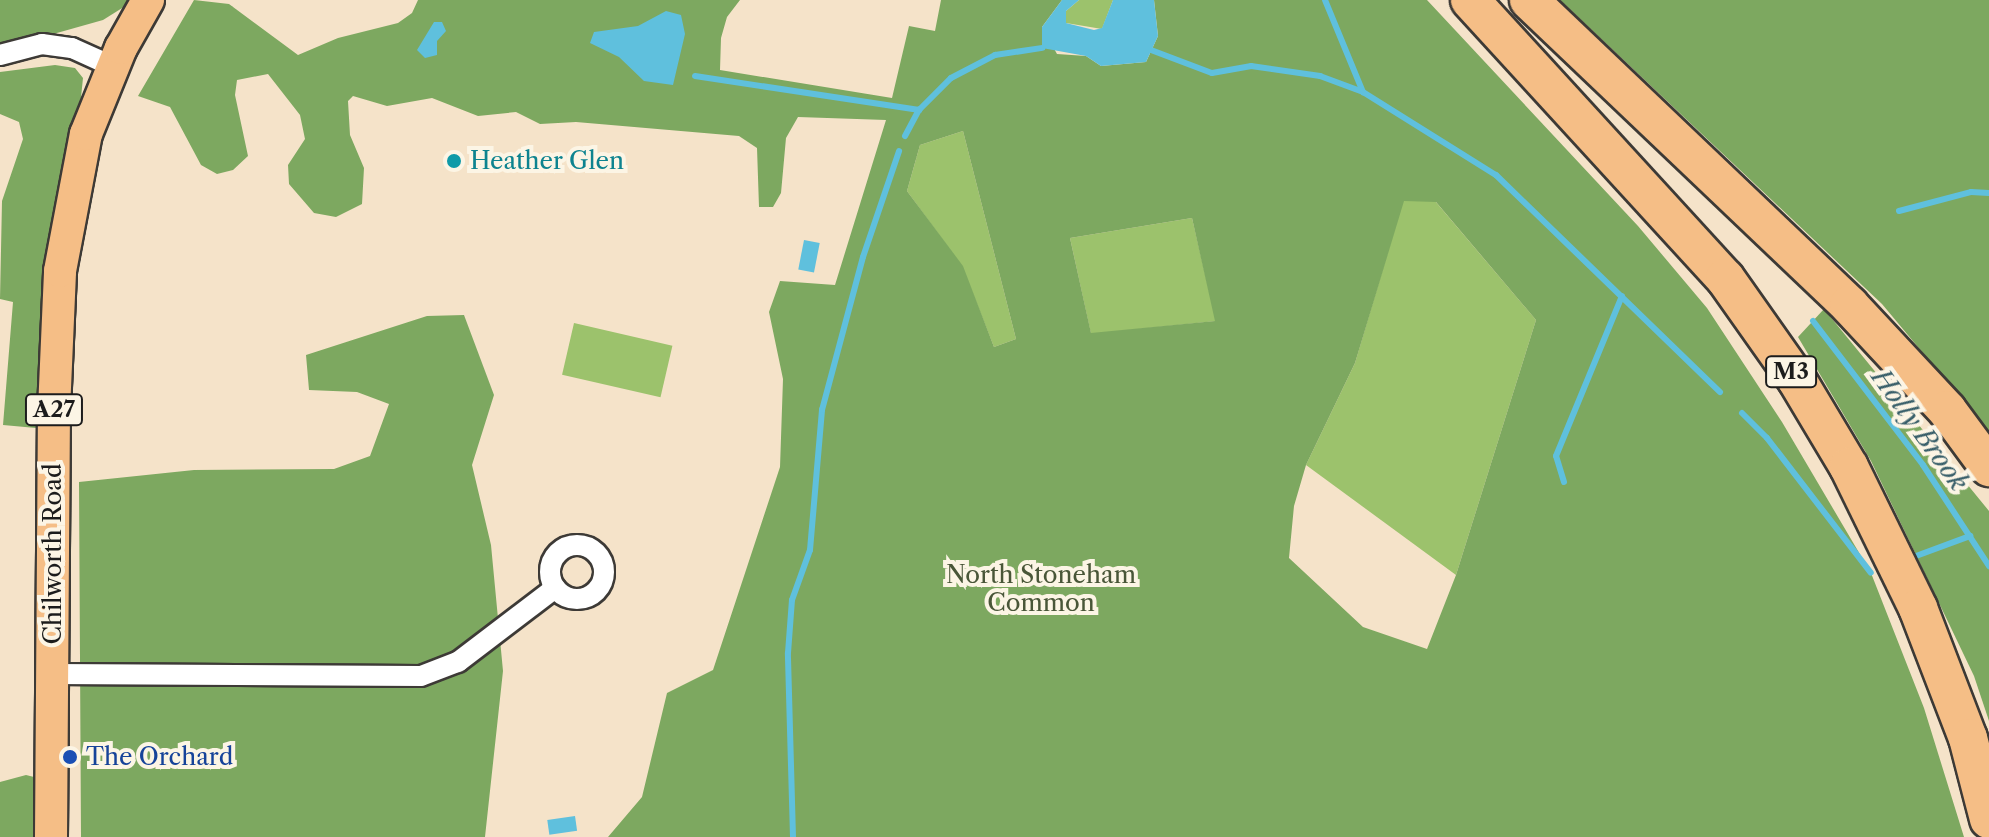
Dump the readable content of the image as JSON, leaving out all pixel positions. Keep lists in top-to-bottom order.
{
  "streets": {
    "highway": ["M3"],
    "main road": ["A27", "Chilworth Road"]
  },
  "water": ["Holly Brook"],
  "parks": ["North Stoneham Common"],
  "places": ["Heather Glen", "The Orchard"]
}
